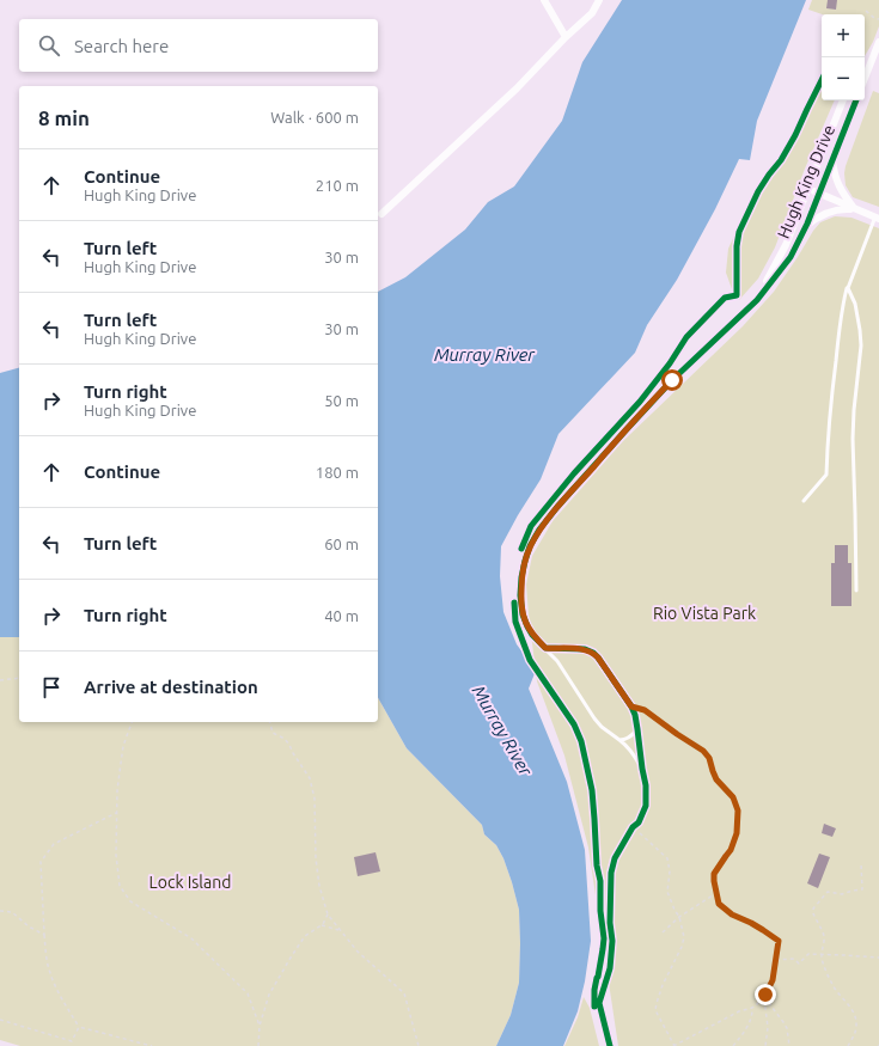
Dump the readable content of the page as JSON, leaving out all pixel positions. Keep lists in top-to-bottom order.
{
  "streets": {
    "street": ["Hugh King Drive"]
  },
  "water": ["Murray River"],
  "parks": ["Rio Vista Park", "Lock Island"],
  "page": {
    "map_buttons": ["+", "−"],
    "search": "Search here",
    "heading": ["8 min", "Walk · 600 m"],
    "list": [
      ["Continue", "Hugh King Drive", "210 m"],
      ["Turn left", "Hugh King Drive", "30 m"],
      ["Turn left", "Hugh King Drive", "30 m"],
      ["Turn right", "Hugh King Drive", "50 m"],
      ["Continue", "180 m"],
      ["Turn left", "60 m"],
      ["Turn right", "40 m"],
      "Arrive at destination"
    ]
  }
}
